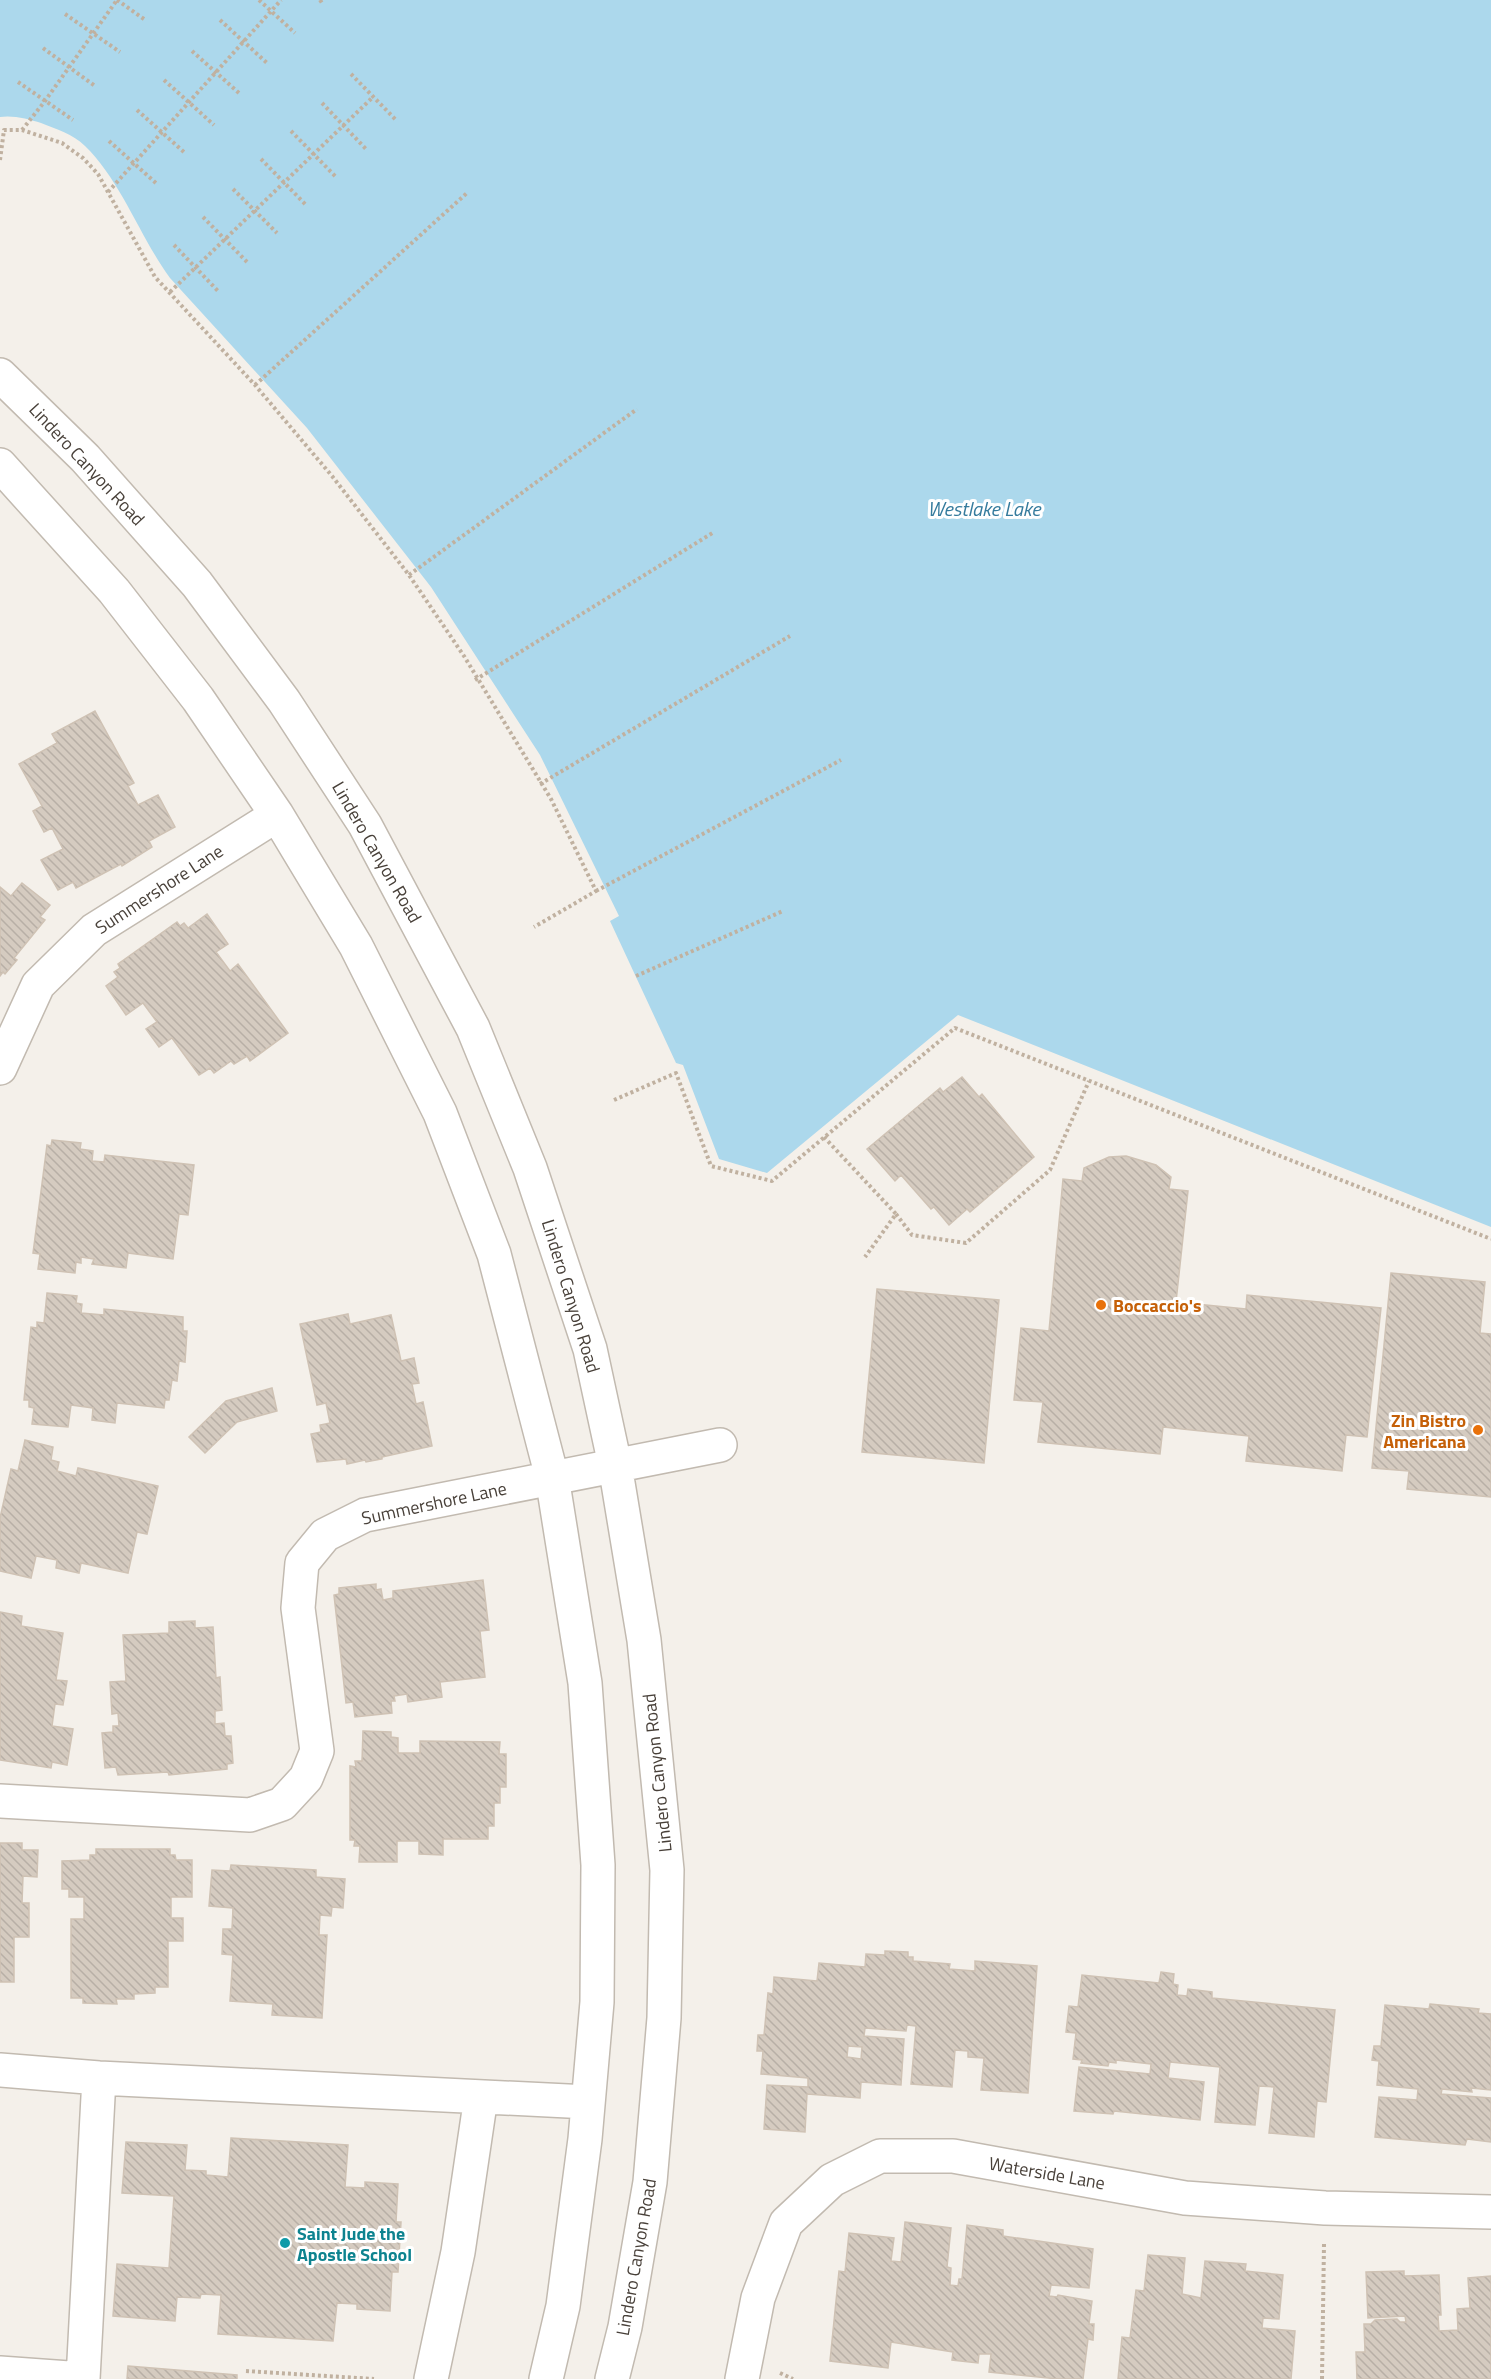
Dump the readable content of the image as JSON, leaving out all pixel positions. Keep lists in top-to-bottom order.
{
  "streets": {
    "street": ["Lindero Canyon Road", "Summershore Lane", "Waterside Lane"]
  },
  "crossings": [
    ["Lindero Canyon Road", "Summershore Lane"]
  ],
  "water": ["Westlake Lake"],
  "places": ["Boccaccio's", "Zin Bistro Americana", "Saint Jude the Apostle School"]
}
